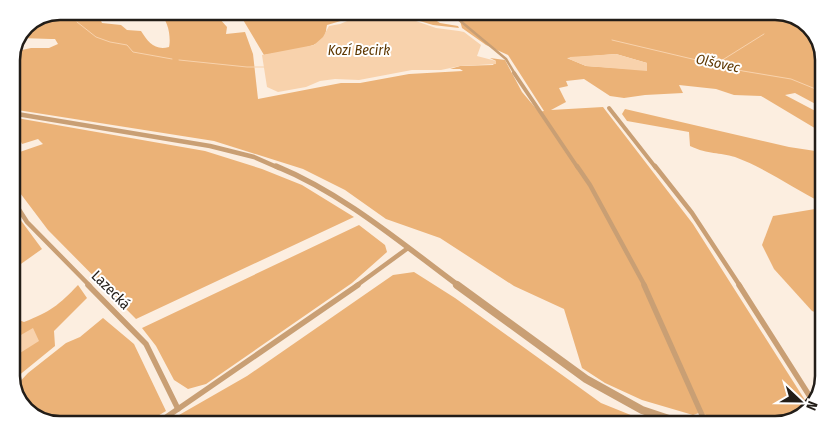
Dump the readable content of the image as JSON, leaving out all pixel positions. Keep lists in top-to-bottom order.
{
  "streets": {
    "street": ["Lazecká"]
  },
  "water": ["Kozí Becirk", "Olšovec"],
  "north": "right"
}
